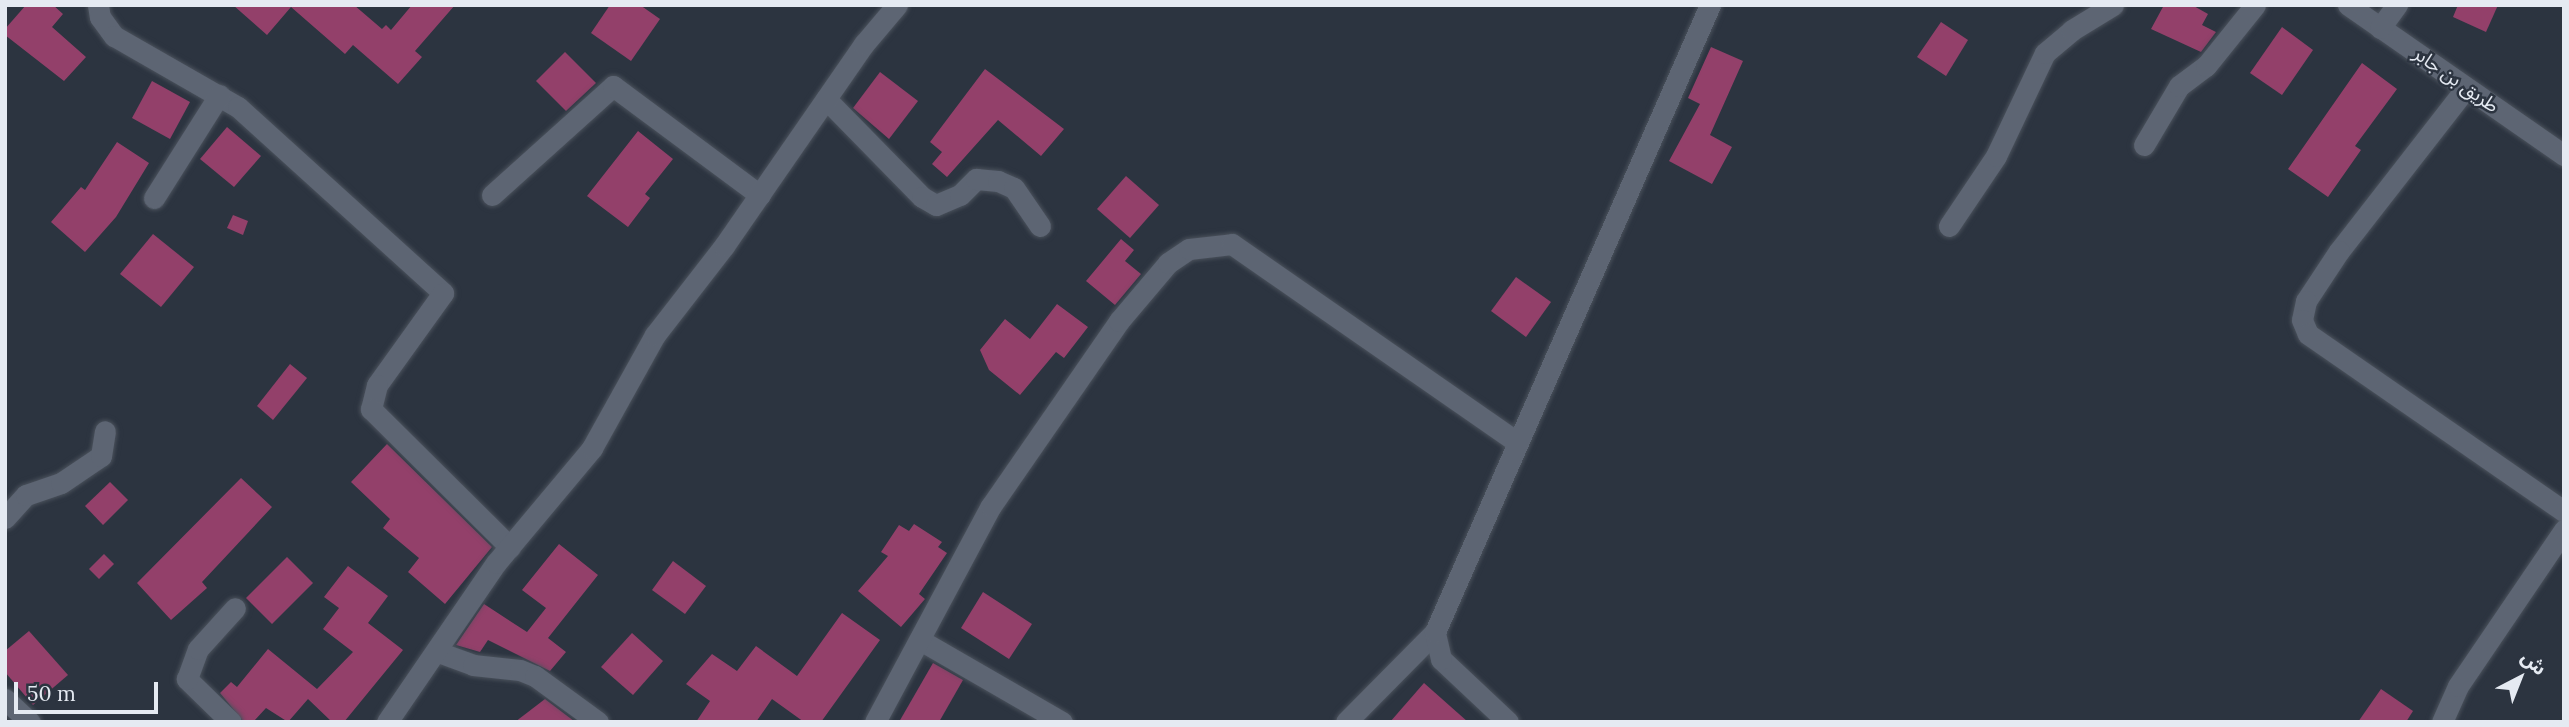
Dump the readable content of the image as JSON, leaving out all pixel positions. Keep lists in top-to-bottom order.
{
  "streets": {
    "street": ["طريق بن جابر"]
  },
  "scale_bar": "50 m",
  "north": "top right"
}
